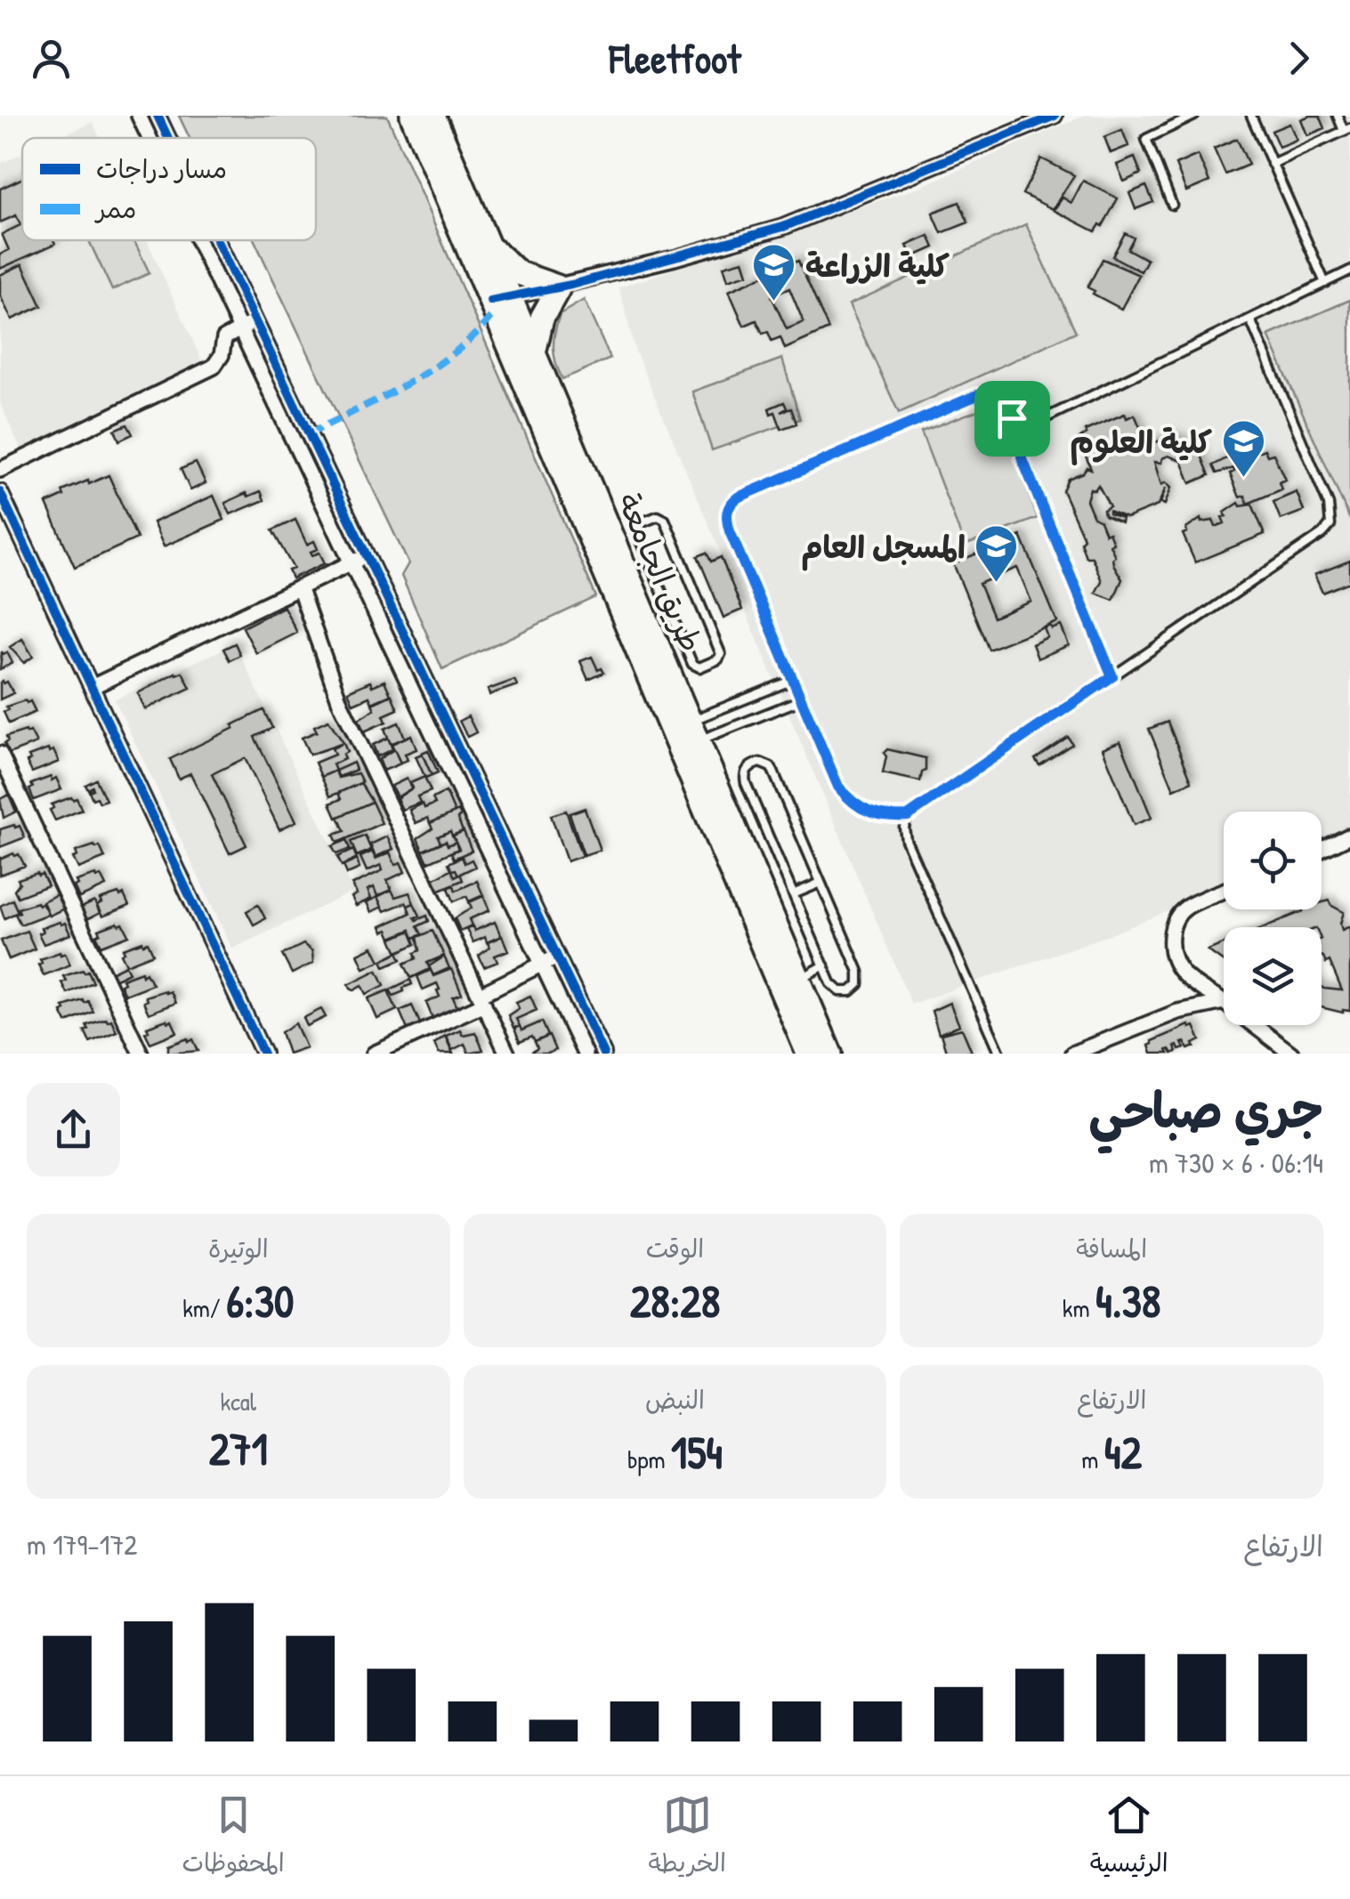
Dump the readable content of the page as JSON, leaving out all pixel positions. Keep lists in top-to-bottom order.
{
  "streets": {
    "highway": ["طريق الجامعة"]
  },
  "places": {
    "school or university": ["كلية الزراعة", "كلية العلوم", "المسجل العام"]
  },
  "legend": ["مسار دراجات", "ممر"],
  "page": {
    "header": "Fleetfoot",
    "heading": ["جري صباحي", "06:14 · 6 × 730 m"],
    "stats": [
      ["المسافة", "4.38 km"],
      ["الوقت", "28:28"],
      ["الوتيرة", "6:30 /km"],
      ["الارتفاع", "42 m"],
      ["النبض", "154 bpm"],
      ["kcal", "271"]
    ],
    "chart": ["الارتفاع", "172–179 m"],
    "tabs": ["الرئيسية", "الخريطة", "المحفوظات"]
  }
}
